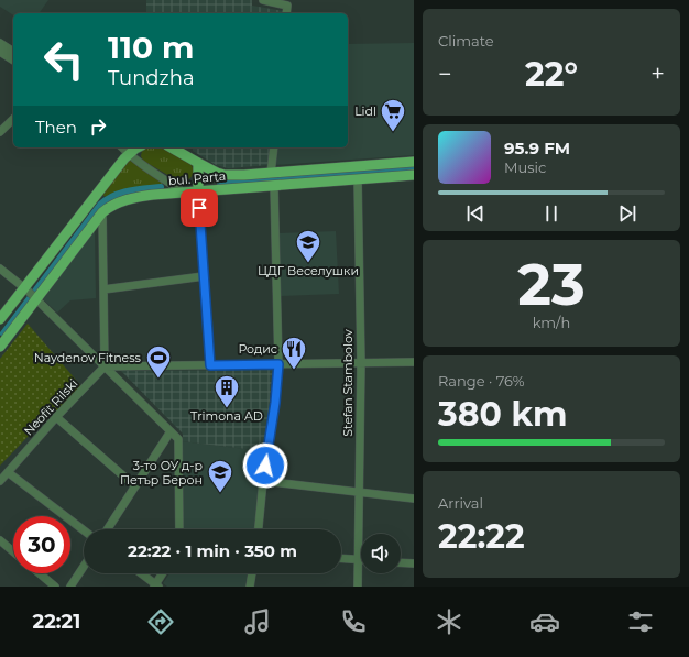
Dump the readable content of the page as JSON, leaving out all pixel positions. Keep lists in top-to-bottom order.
{
  "streets": {
    "main road": ["bul. Parta"],
    "street": ["Stefan Stambolov", "Neofit Rilski"]
  },
  "crossings": [
    ["bul. Parta", "Stefan Stambolov"]
  ],
  "places": {
    "supermarket": ["Lidl"],
    "school or university": ["ЦДГ Веселушки", "3-то ОУ д-р Петър Берон"],
    "restaurant": ["Родис"],
    "sports": ["Naydenov Fitness"],
    "building": ["Trimona AD"]
  },
  "page": {
    "tile": [
      "Climate",
      ["23", "km/h"],
      ["Range · 76%", "380 km"],
      ["Arrival", "22:22"]
    ],
    "turn": ["110 m", "Tundzha"],
    "heat": ["−", "22°", "+"],
    "then": "Then",
    "song": ["95.9 FM", "Music"],
    "limit": "30",
    "trip": "22:22 · 1 min · 350 m",
    "tabs": "22:21"
  }
}
